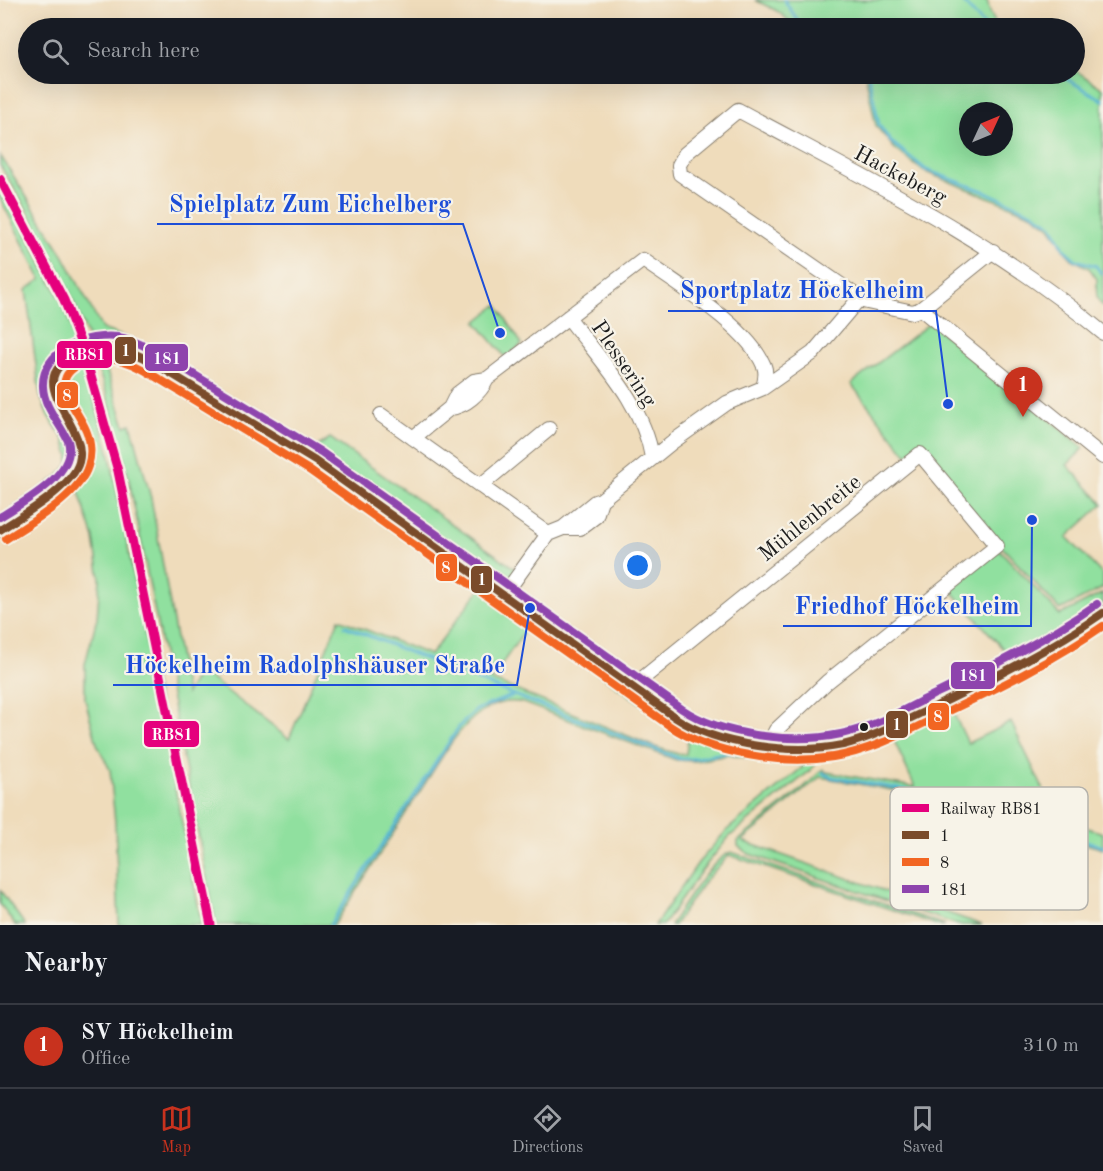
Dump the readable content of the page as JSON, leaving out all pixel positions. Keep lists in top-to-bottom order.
{
  "streets": {
    "street": ["Hackeberg", "Plessering", "Mühlenbreite"]
  },
  "places": [
    "Spielplatz Zum Eichelberg",
    "Sportplatz Höckelheim",
    "Friedhof Höckelheim",
    "Höckelheim Radolphshäuser Straße"
  ],
  "lines": [
    "rail line RB81",
    "transit line 181",
    "transit line 1",
    "transit line 8"
  ],
  "legend": [
    "Railway RB81",
    "1",
    "8",
    "181"
  ],
  "north": "top right",
  "page": {
    "search": "Search here",
    "pins": "1",
    "heading": "Nearby",
    "list": [
      {
        "mark": "1",
        "name": "SV Höckelheim",
        "note": "Office",
        "value": "310 m"
      }
    ],
    "nav": ["Map", "Directions", "Saved"]
  }
}
